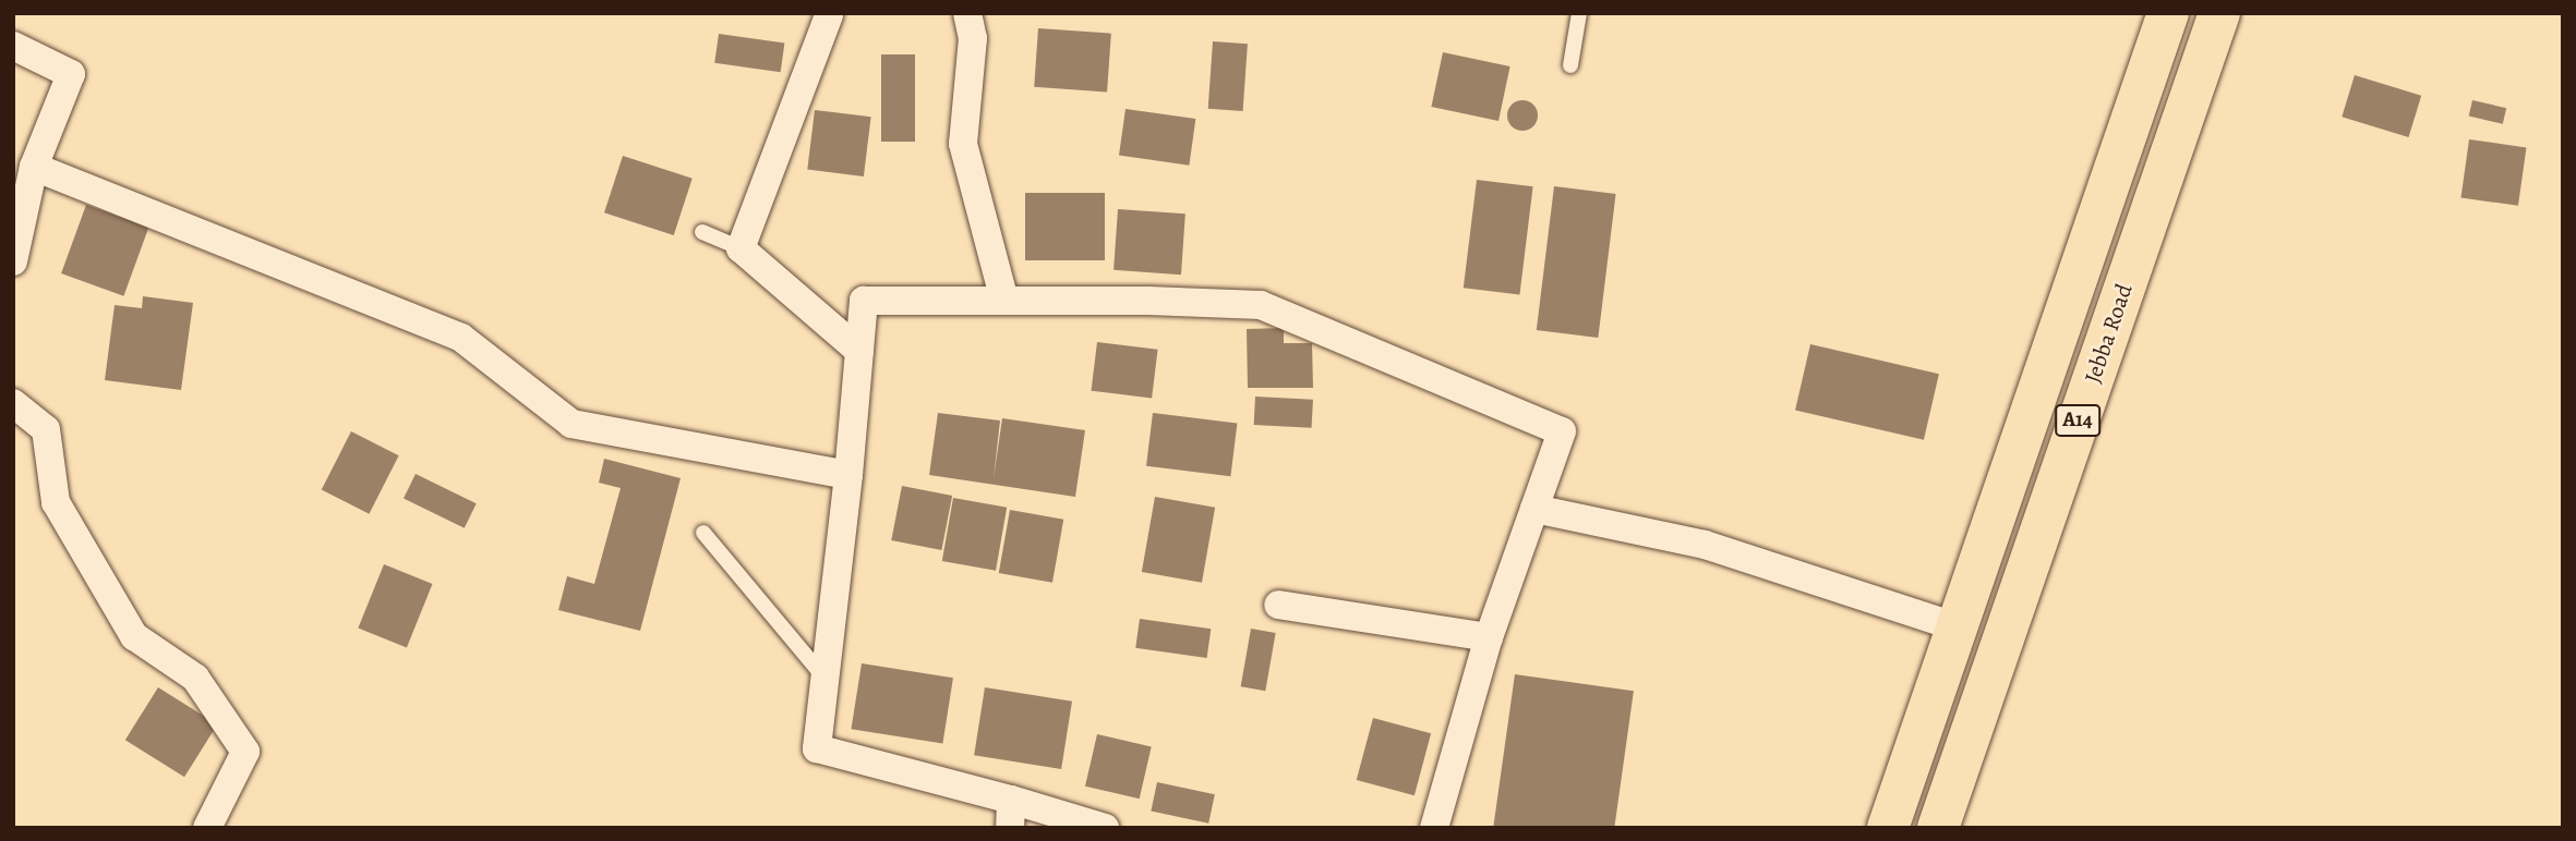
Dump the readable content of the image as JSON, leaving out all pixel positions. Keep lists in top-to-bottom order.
{
  "streets": {
    "highway": ["Jebba Road", "A14"]
  }
}
